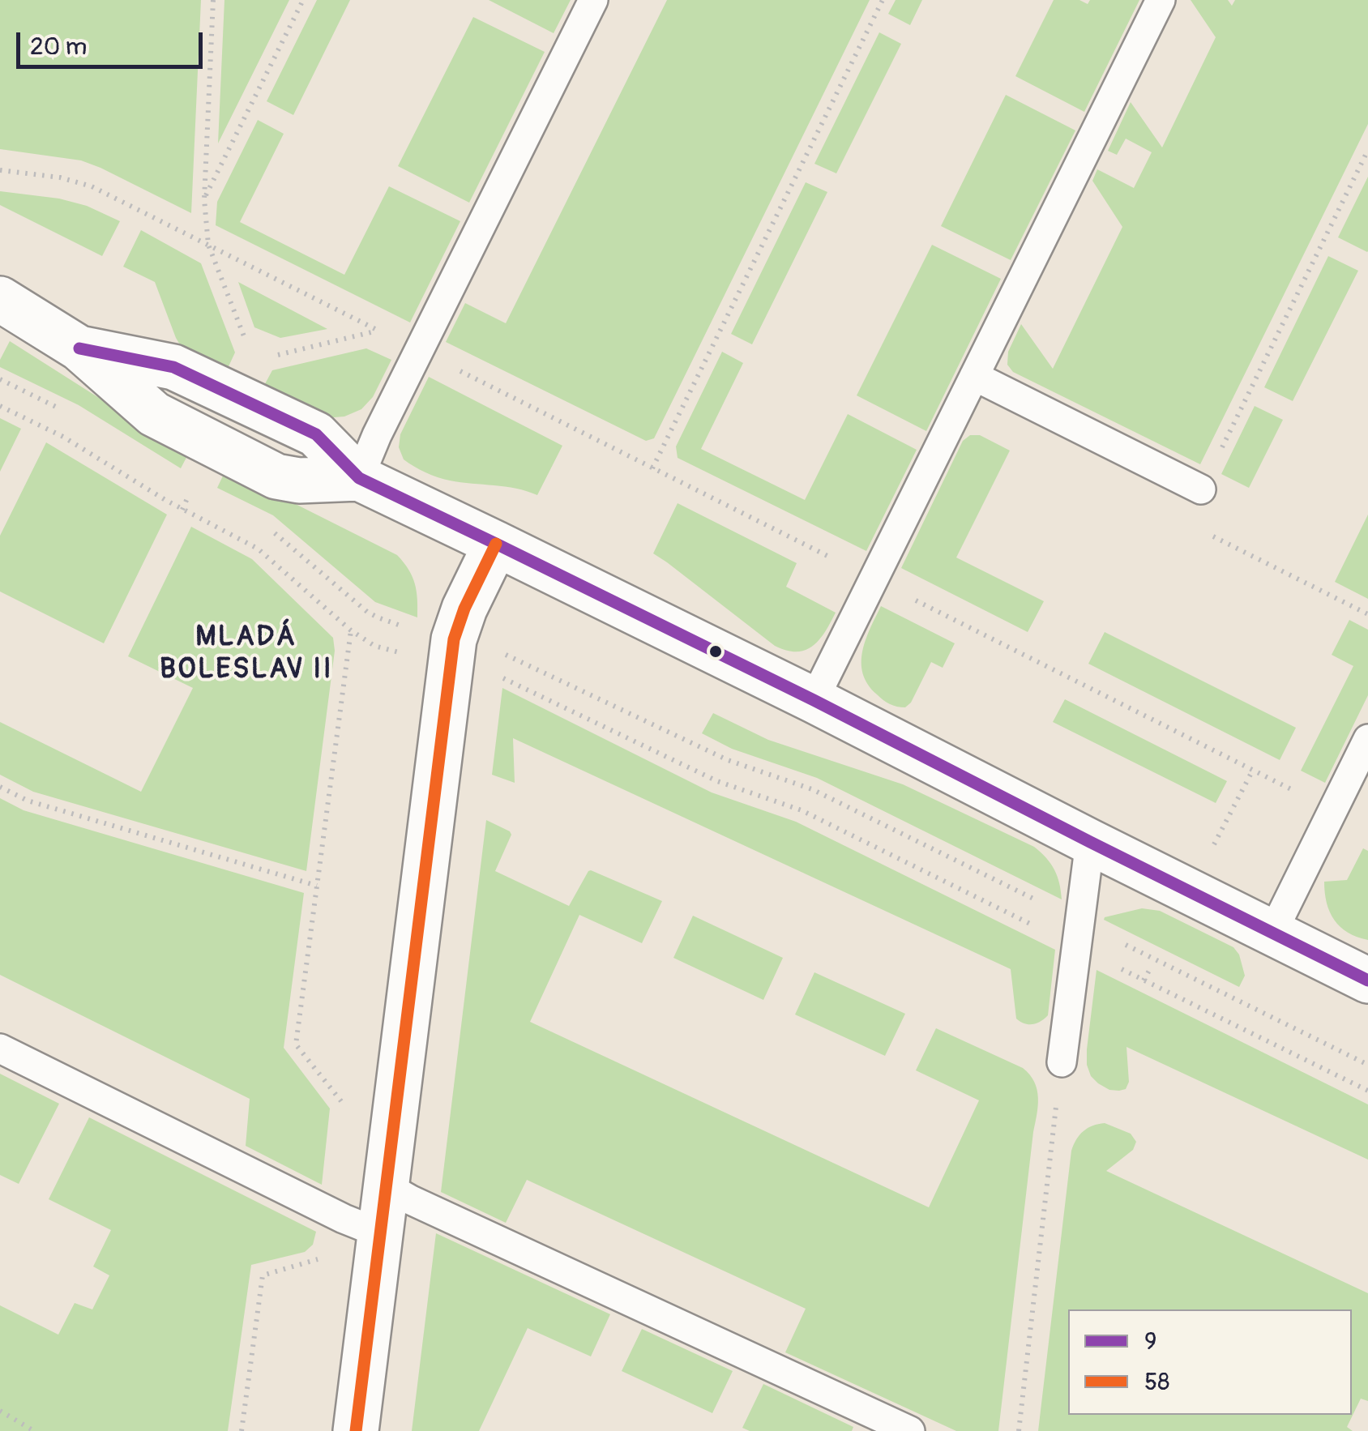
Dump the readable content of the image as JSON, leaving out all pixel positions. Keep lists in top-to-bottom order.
{
  "districts": ["MLADÁ BOLESLAV II"],
  "lines": ["transit line 9", "transit line 58"],
  "legend": ["9", "58"],
  "scale_bar": "20 m"
}
